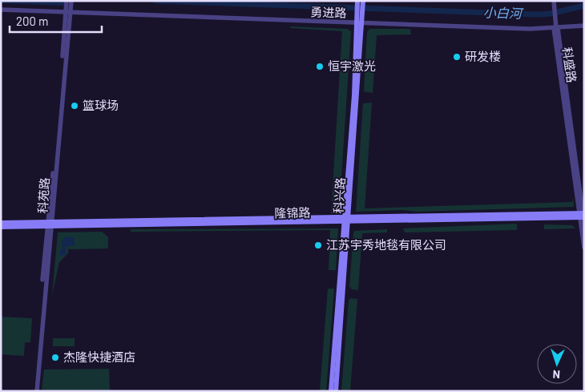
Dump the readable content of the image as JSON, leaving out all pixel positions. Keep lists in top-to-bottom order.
{
  "streets": {
    "main road": ["科兴路", "隆锦路"],
    "street": ["勇进路", "科盛路", "科苑路"]
  },
  "crossings": [
    ["勇进路", "科盛路"],
    ["勇进路", "科苑路"],
    ["勇进路", "科兴路"],
    ["科盛路", "隆锦路"],
    ["科苑路", "隆锦路"],
    ["科兴路", "隆锦路"]
  ],
  "water": ["小白河"],
  "places": [
    "研发楼",
    "恒宇激光",
    "篮球场",
    "江苏宇秀地毯有限公司",
    "杰隆快捷酒店"
  ],
  "scale_bar": "200 m",
  "north": "bottom"
}
